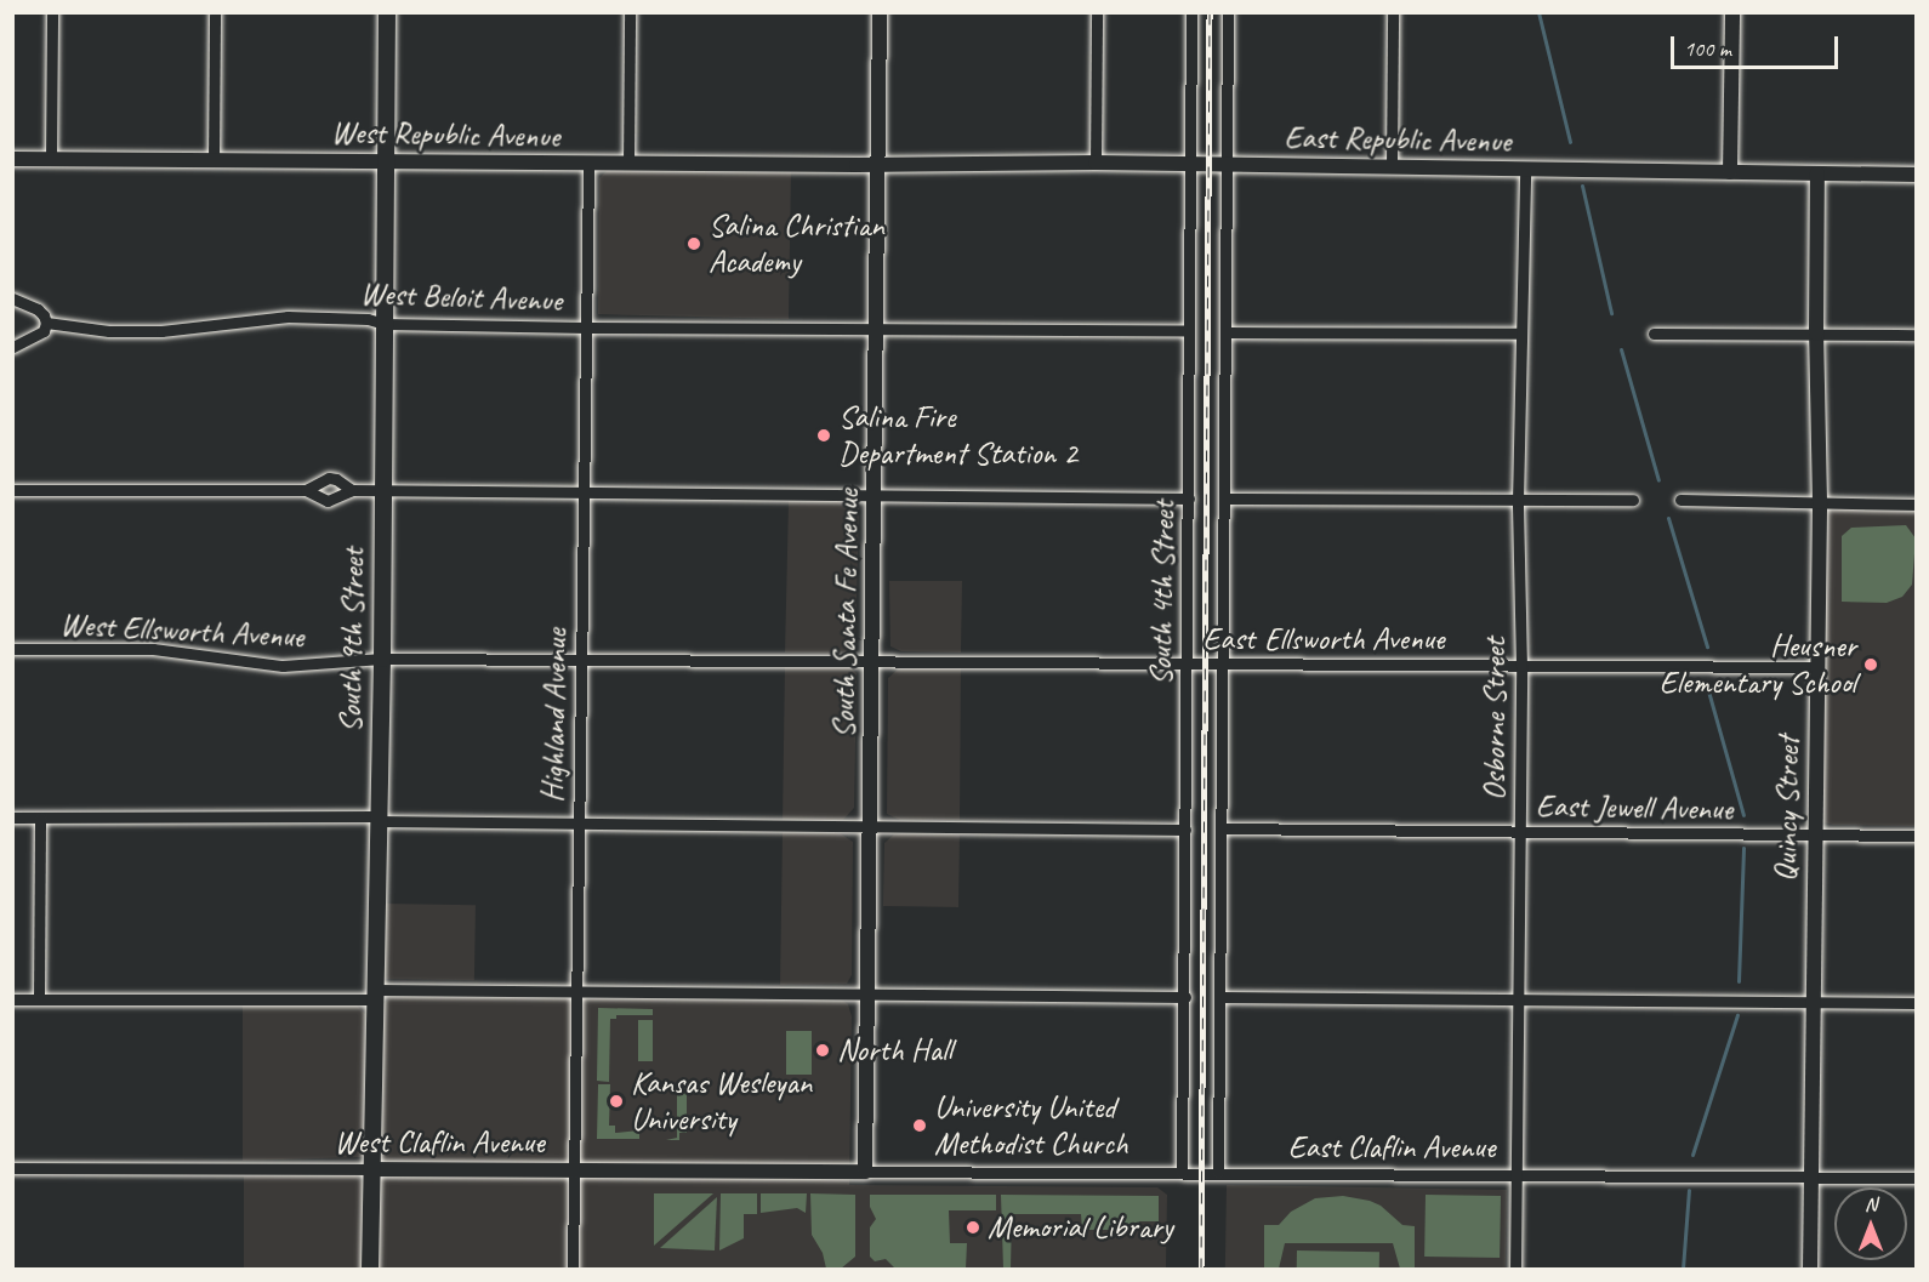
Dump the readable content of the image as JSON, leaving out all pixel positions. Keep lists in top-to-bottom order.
{
  "streets": {
    "main road": ["South 9th Street"],
    "street": [
      "West Republic Avenue",
      "East Republic Avenue",
      "West Beloit Avenue",
      "South 4th Street",
      "South Santa Fe Avenue",
      "West Ellsworth Avenue",
      "East Ellsworth Avenue",
      "Highland Avenue",
      "Osborne Street",
      "East Jewell Avenue",
      "Quincy Street",
      "West Claflin Avenue",
      "East Claflin Avenue"
    ]
  },
  "crossings": [
    ["West Republic Avenue", "East Republic Avenue"],
    ["West Republic Avenue", "South Santa Fe Avenue"],
    ["West Republic Avenue", "South 9th Street"],
    ["West Republic Avenue", "Highland Avenue"],
    ["East Republic Avenue", "South 4th Street"],
    ["East Republic Avenue", "South Santa Fe Avenue"],
    ["East Republic Avenue", "Osborne Street"],
    ["East Republic Avenue", "Quincy Street"],
    ["West Beloit Avenue", "South 4th Street"],
    ["West Beloit Avenue", "South Santa Fe Avenue"],
    ["West Beloit Avenue", "South 9th Street"],
    ["West Beloit Avenue", "Highland Avenue"],
    ["South 4th Street", "East Ellsworth Avenue"],
    ["South 4th Street", "East Jewell Avenue"],
    ["South 4th Street", "East Claflin Avenue"],
    ["South Santa Fe Avenue", "West Ellsworth Avenue"],
    ["South Santa Fe Avenue", "East Ellsworth Avenue"],
    ["South Santa Fe Avenue", "West Claflin Avenue"],
    ["South Santa Fe Avenue", "East Claflin Avenue"],
    ["West Ellsworth Avenue", "East Ellsworth Avenue"],
    ["West Ellsworth Avenue", "South 9th Street"],
    ["West Ellsworth Avenue", "Highland Avenue"],
    ["East Ellsworth Avenue", "Osborne Street"],
    ["East Ellsworth Avenue", "Quincy Street"],
    ["South 9th Street", "West Claflin Avenue"],
    ["Highland Avenue", "West Claflin Avenue"],
    ["Osborne Street", "East Jewell Avenue"],
    ["Osborne Street", "East Claflin Avenue"],
    ["East Jewell Avenue", "Quincy Street"],
    ["Quincy Street", "East Claflin Avenue"],
    ["West Claflin Avenue", "East Claflin Avenue"]
  ],
  "places": [
    "Salina Christian Academy",
    "Salina Fire Department Station 2",
    "Heusner Elementary School",
    "North Hall",
    "Kansas Wesleyan University",
    "University United Methodist Church",
    "Memorial Library"
  ],
  "scale_bar": "100 m",
  "north": "top"
}
